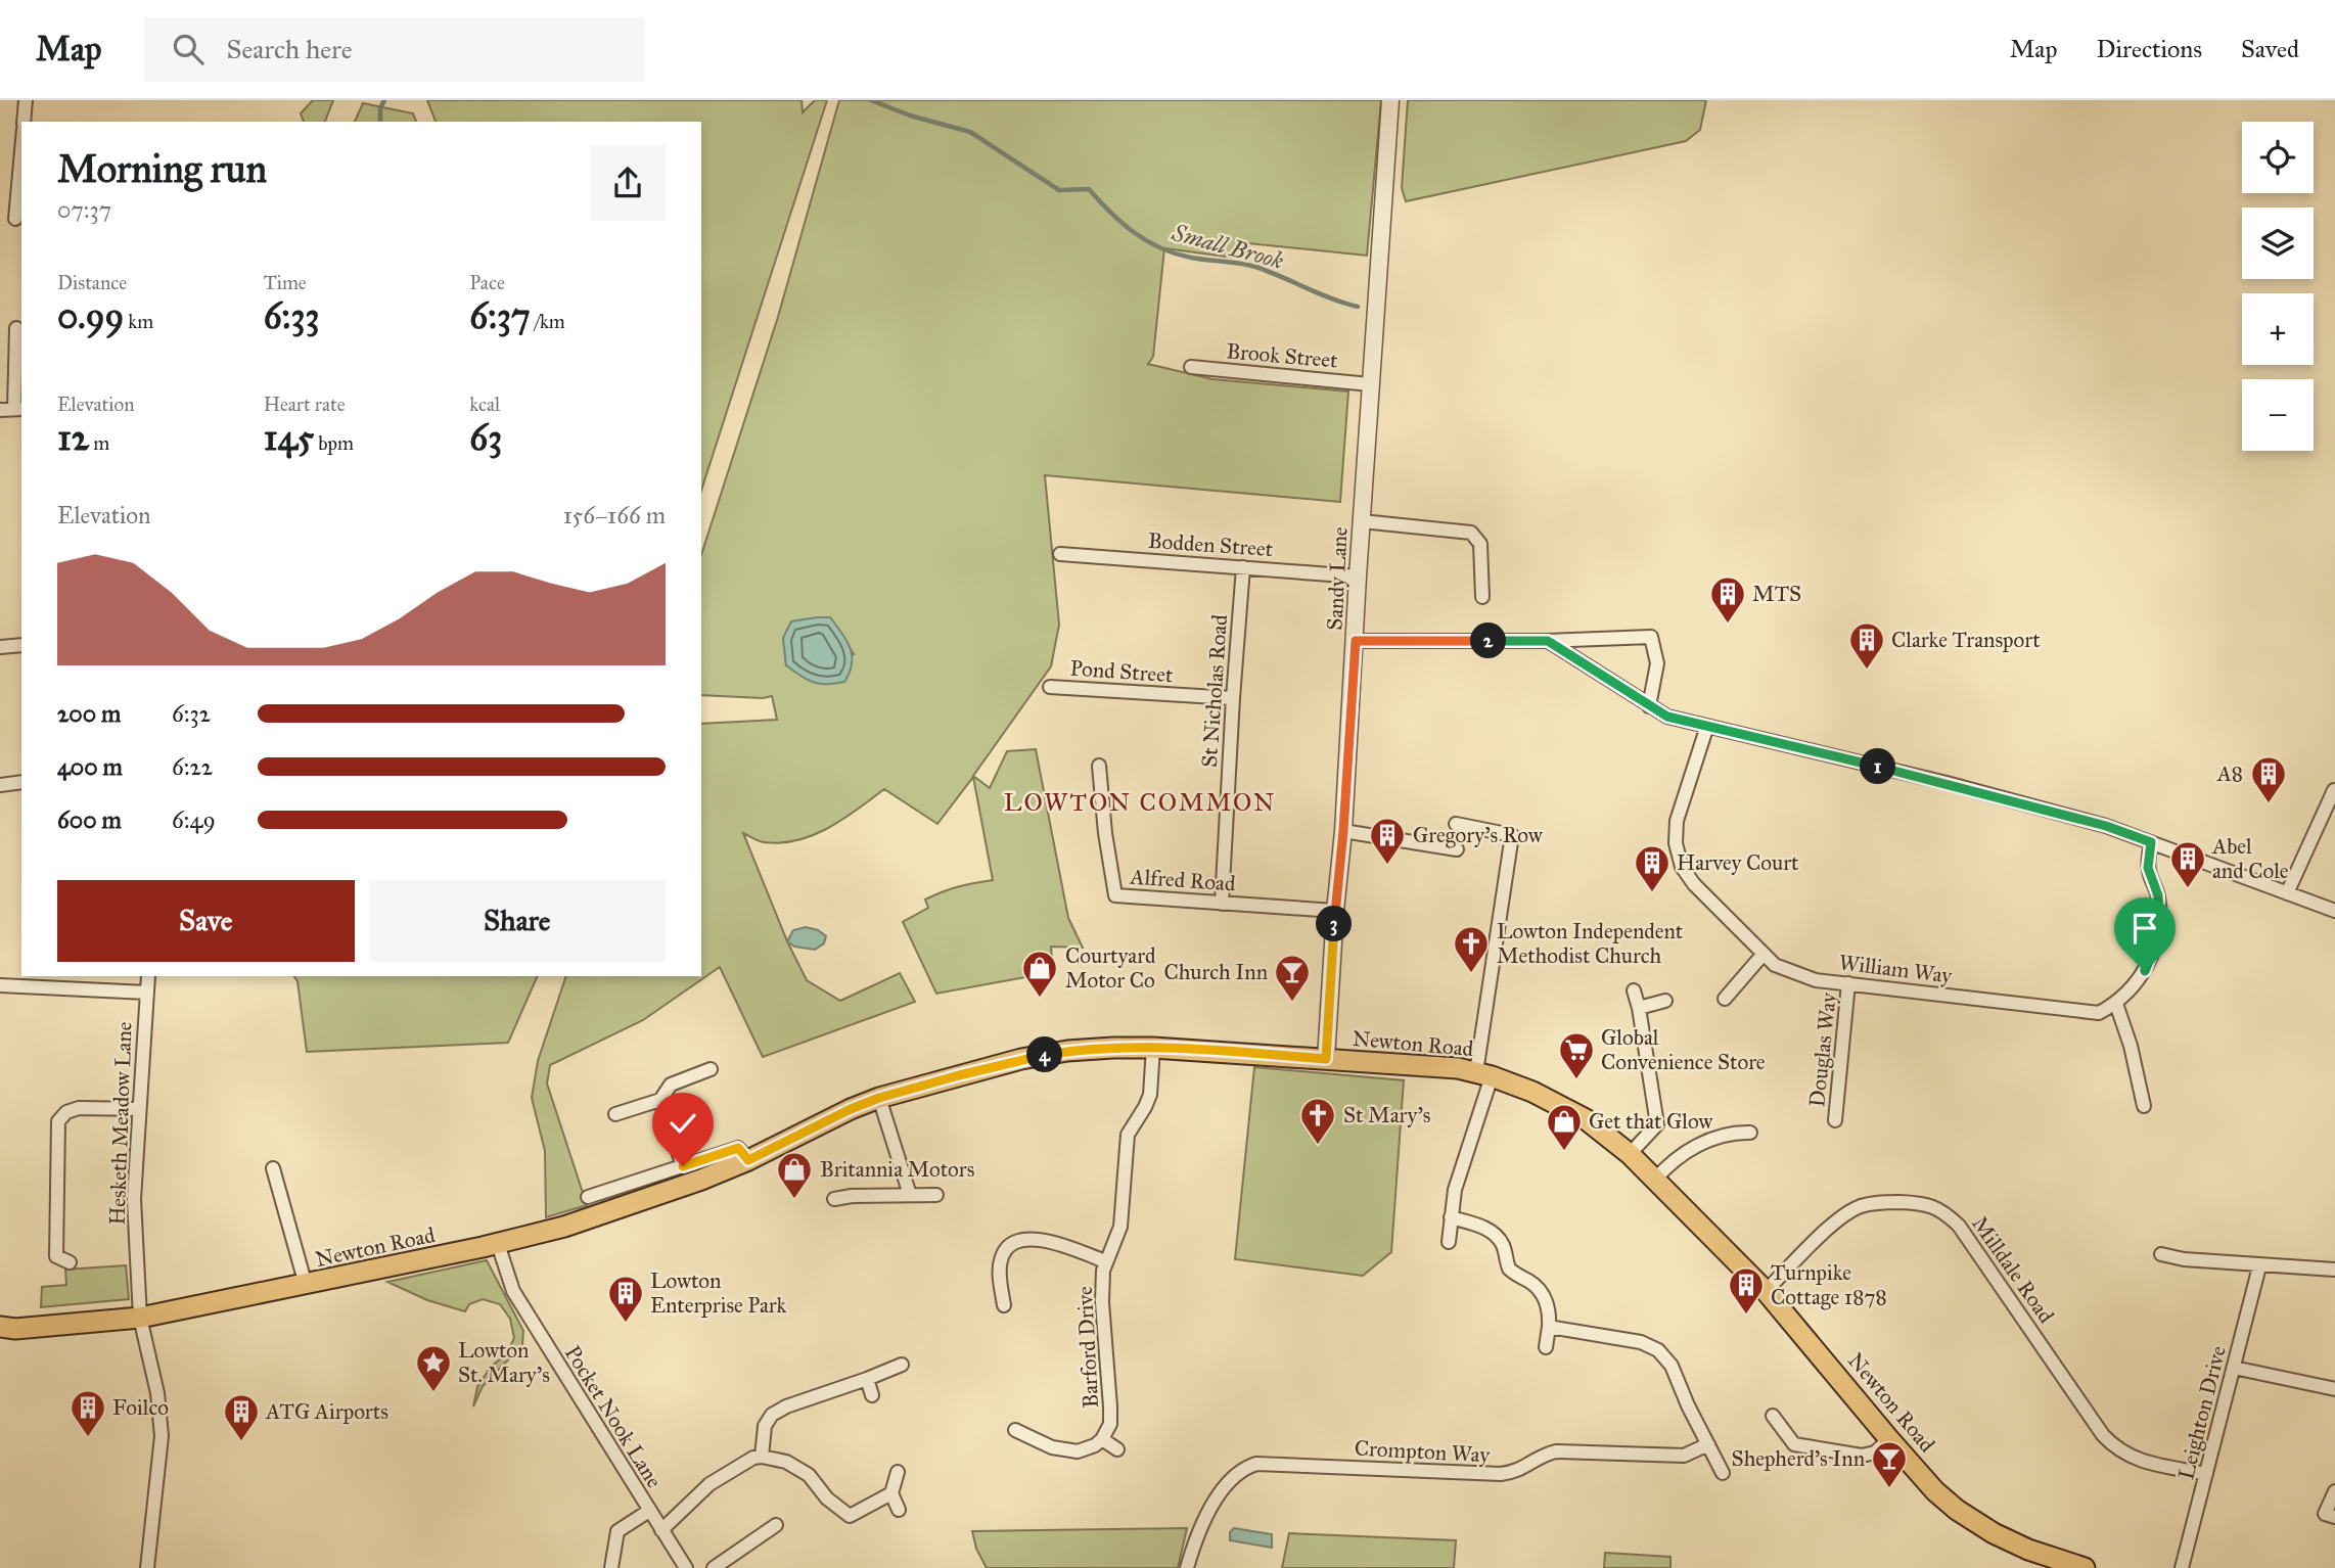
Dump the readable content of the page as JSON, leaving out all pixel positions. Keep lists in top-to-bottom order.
{
  "streets": {
    "main road": ["Newton Road"],
    "street": [
      "Brook Street",
      "Bodden Street",
      "Sandy Lane",
      "Pond Street",
      "St Nicholas Road",
      "Alfred Road",
      "William Way",
      "Douglas Way",
      "Hesketh Meadow Lane",
      "Milldale Road",
      "Barford Drive",
      "Leighton Drive",
      "Pocket Nook Lane",
      "Crompton Way"
    ]
  },
  "crossings": [
    ["Brook Street", "Sandy Lane"],
    ["Bodden Street", "Sandy Lane"],
    ["Bodden Street", "St Nicholas Road"],
    ["Sandy Lane", "Alfred Road"],
    ["Sandy Lane", "Newton Road"],
    ["Pond Street", "St Nicholas Road"],
    ["St Nicholas Road", "Alfred Road"],
    ["William Way", "Douglas Way"],
    ["Newton Road", "Hesketh Meadow Lane"],
    ["Newton Road", "Milldale Road"],
    ["Newton Road", "Barford Drive"],
    ["Newton Road", "Pocket Nook Lane"],
    ["Milldale Road", "Leighton Drive"]
  ],
  "districts": ["LOWTON COMMON"],
  "water": ["Small Brook"],
  "places": {
    "building": [
      "MTS",
      "Clarke Transport",
      "A8",
      "Gregory's Row",
      "Abel and Cole",
      "Harvey Court",
      "Turnpike Cottage 1878",
      "Lowton Enterprise Park",
      "Foilco",
      "ATG Airports"
    ],
    "church": ["Lowton Independent Methodist Church", "St Mary's"],
    "shop": ["Courtyard Motor Co", "Get that Glow", "Britannia Motors"],
    "bar": ["Church Inn", "Shepherd's Inn"],
    "supermarket": ["Global Convenience Store"],
    "place": ["Lowton St. Mary's"]
  },
  "page": {
    "header": "Map",
    "search": "Search here",
    "nav": ["Map", "Directions", "Saved"],
    "map_buttons": ["+", "−"],
    "heading": ["Morning run", "07:37"],
    "stats": [
      ["Distance", "0.99 km"],
      ["Time", "6:33"],
      ["Pace", "6:37 /km"],
      ["Elevation", "12 m"],
      ["Heart rate", "145 bpm"],
      ["kcal", "63"]
    ],
    "chart": ["Elevation", "156–166 m"],
    "pins": [
      "2",
      "1",
      "3",
      "4"
    ],
    "list": [
      {
        "name": "200 m",
        "note": "6:32"
      },
      {
        "name": "400 m",
        "note": "6:22"
      },
      {
        "name": "600 m",
        "note": "6:49"
      }
    ],
    "buttons": ["Save", "Share"]
  }
}
